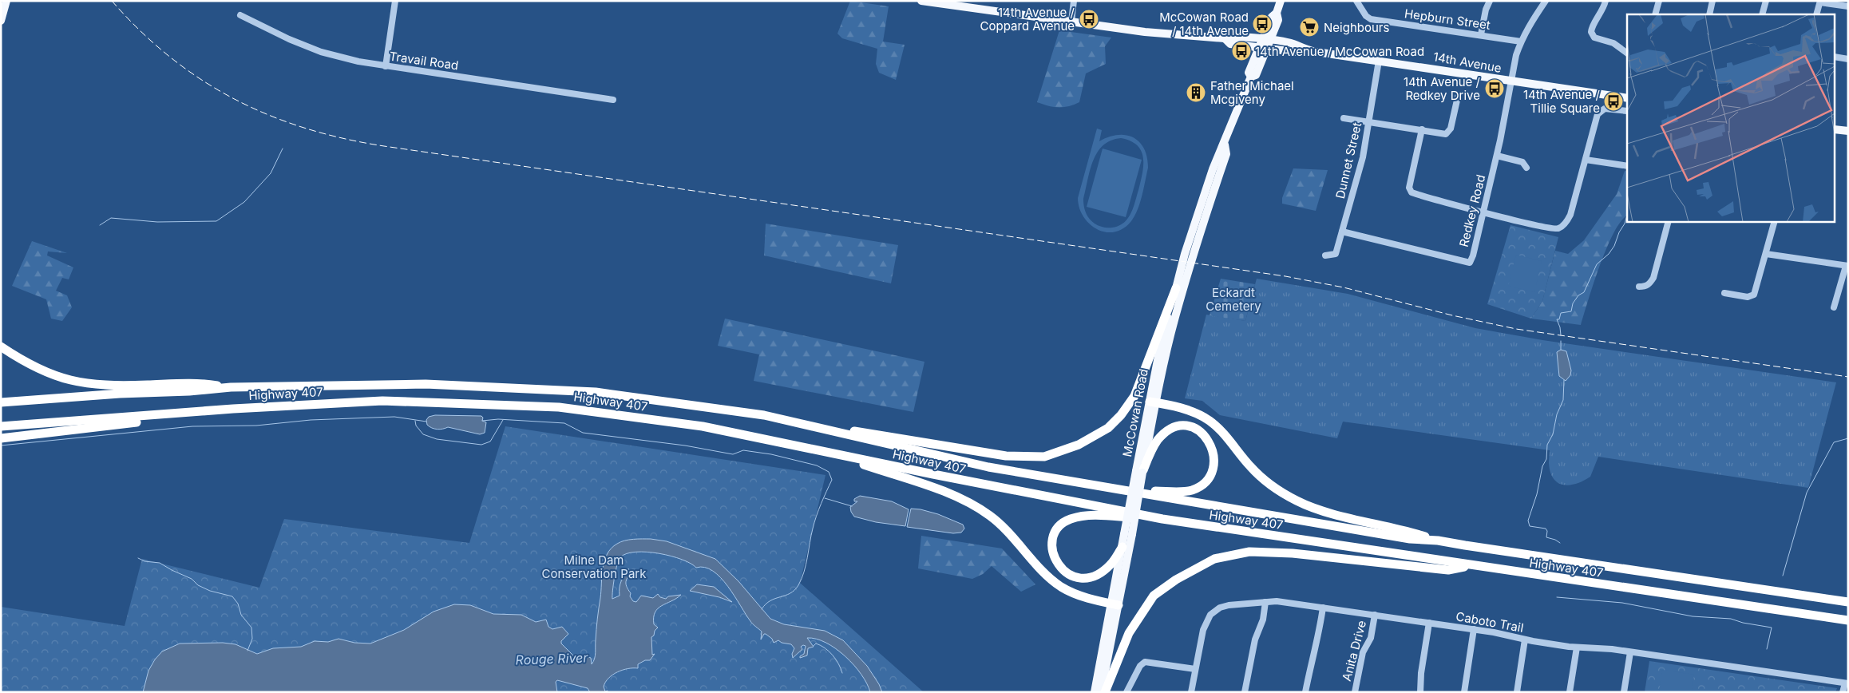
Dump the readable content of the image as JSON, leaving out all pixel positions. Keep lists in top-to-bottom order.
{
  "streets": {
    "highway": ["Highway 407"],
    "main road": ["14th Avenue", "McCowan Road"],
    "street": [
      "Hepburn Street",
      "Travail Road",
      "Dunnet Street",
      "Redkey Road",
      "Caboto Trail",
      "Anita Drive"
    ]
  },
  "crossings": [
    ["Hepburn Street", "Redkey Road"],
    ["14th Avenue", "Dunnet Street"],
    ["14th Avenue", "Redkey Road"],
    ["14th Avenue", "McCowan Road"],
    ["Dunnet Street", "Redkey Road"],
    ["Caboto Trail", "Anita Drive"]
  ],
  "water": ["Rouge River"],
  "parks": ["Eckardt Cemetery", "Milne Dam Conservation Park"],
  "places": {
    "bus stop": [
      "14th Avenue / Coppard Avenue",
      "McCowan Road / 14th Avenue",
      "14th Avenue / McCowan Road",
      "14th Avenue / Redkey Drive",
      "14th Avenue / Tillie Square"
    ],
    "supermarket": ["Neighbours"],
    "building": ["Father Michael Mcgiveny"]
  }
}
